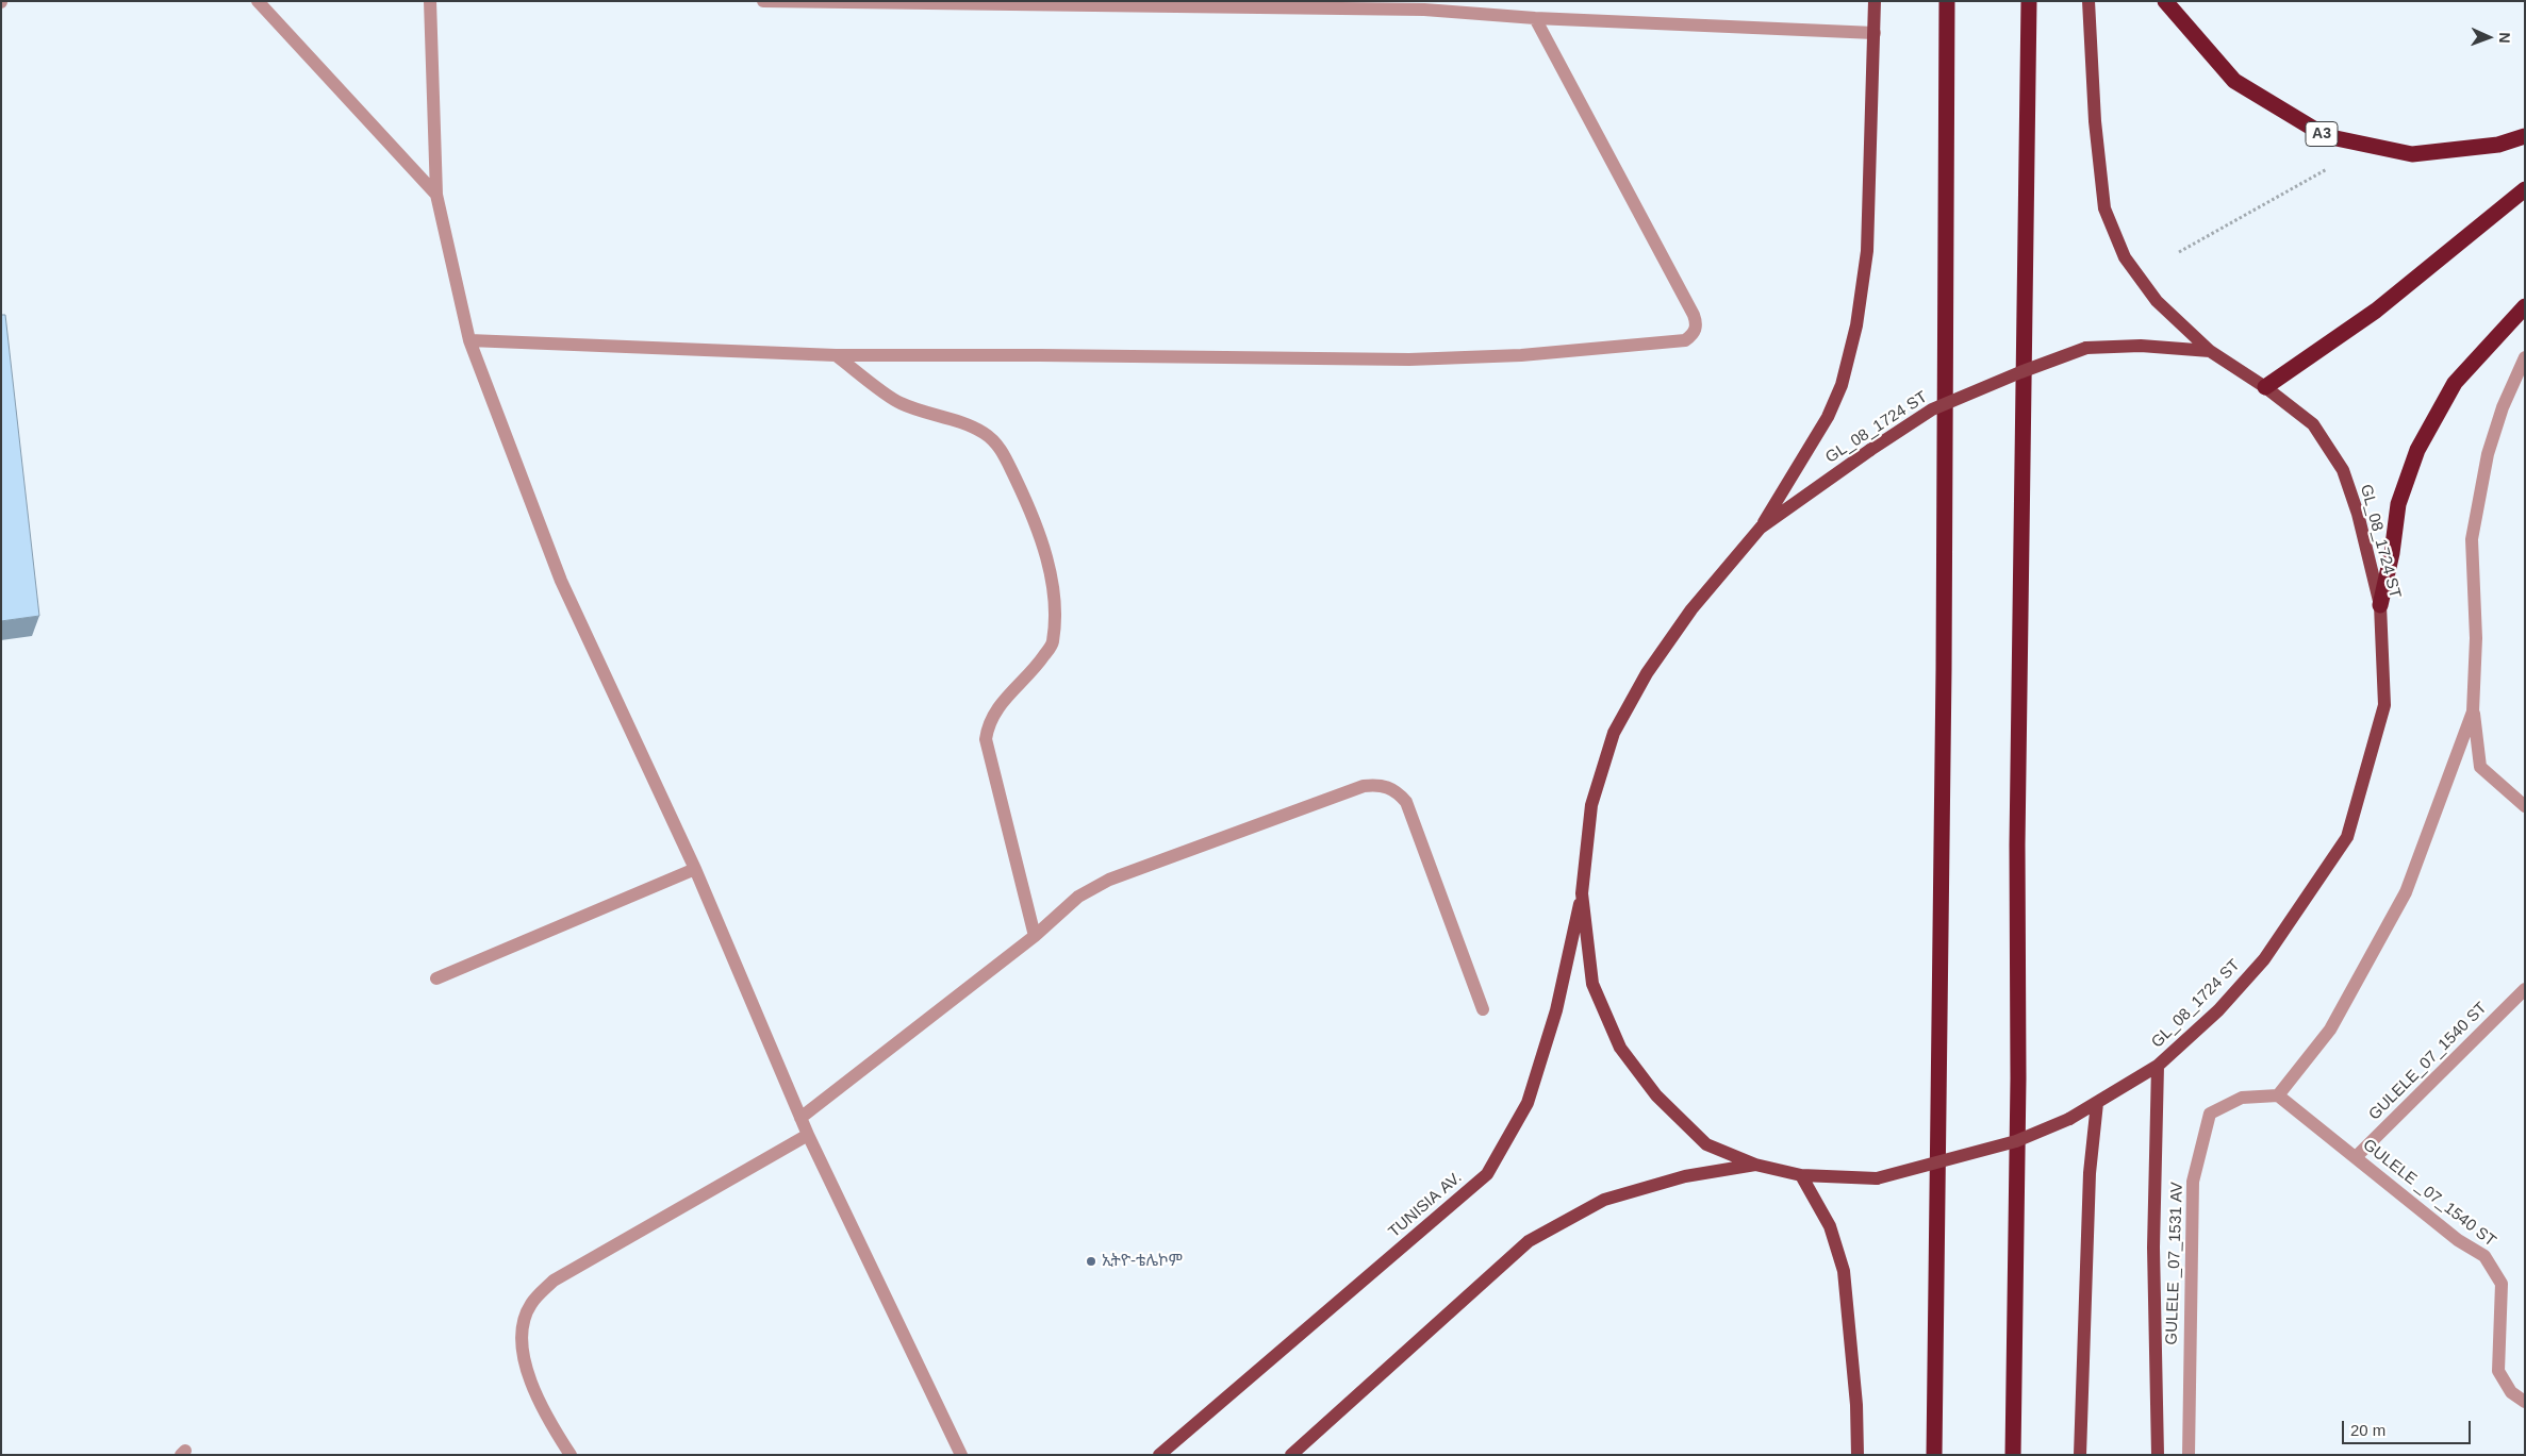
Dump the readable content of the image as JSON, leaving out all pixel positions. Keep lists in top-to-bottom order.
{
  "streets": {
    "highway": ["A3"],
    "main road": ["GL_08_1724 ST", "TUNISIA AV.", "GULELE _07_1531 AV"],
    "street": ["GULELE_07_1540 ST", "GULELE _07_1540 ST"]
  },
  "crossings": [
    ["GL_08_1724 ST", "TUNISIA AV."],
    ["GL_08_1724 ST", "GULELE _07_1531 AV"],
    ["GULELE_07_1540 ST", "GULELE _07_1540 ST"],
    ["GULELE _07_1540 ST", "GULELE _07_1531 AV"]
  ],
  "places": ["ኢትዮ-ቴሌኮም"],
  "scale_bar": "20 m",
  "north": "right"
}
